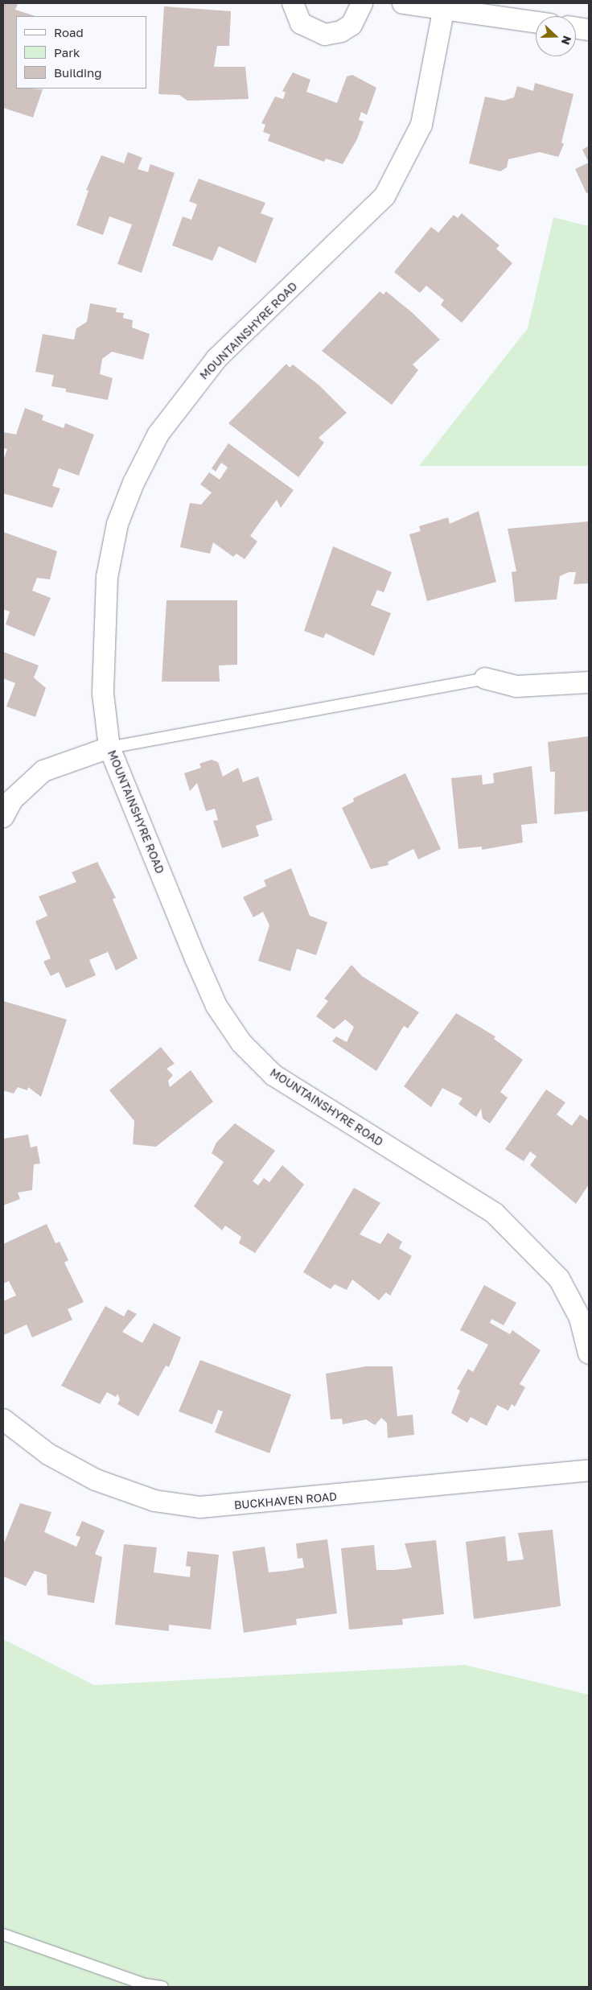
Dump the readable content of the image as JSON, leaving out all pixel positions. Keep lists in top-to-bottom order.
{
  "streets": {
    "street": ["MOUNTAINSHYRE ROAD", "BUCKHAVEN ROAD"]
  },
  "legend": ["Road", "Park", "Building"],
  "north": "right"
}
